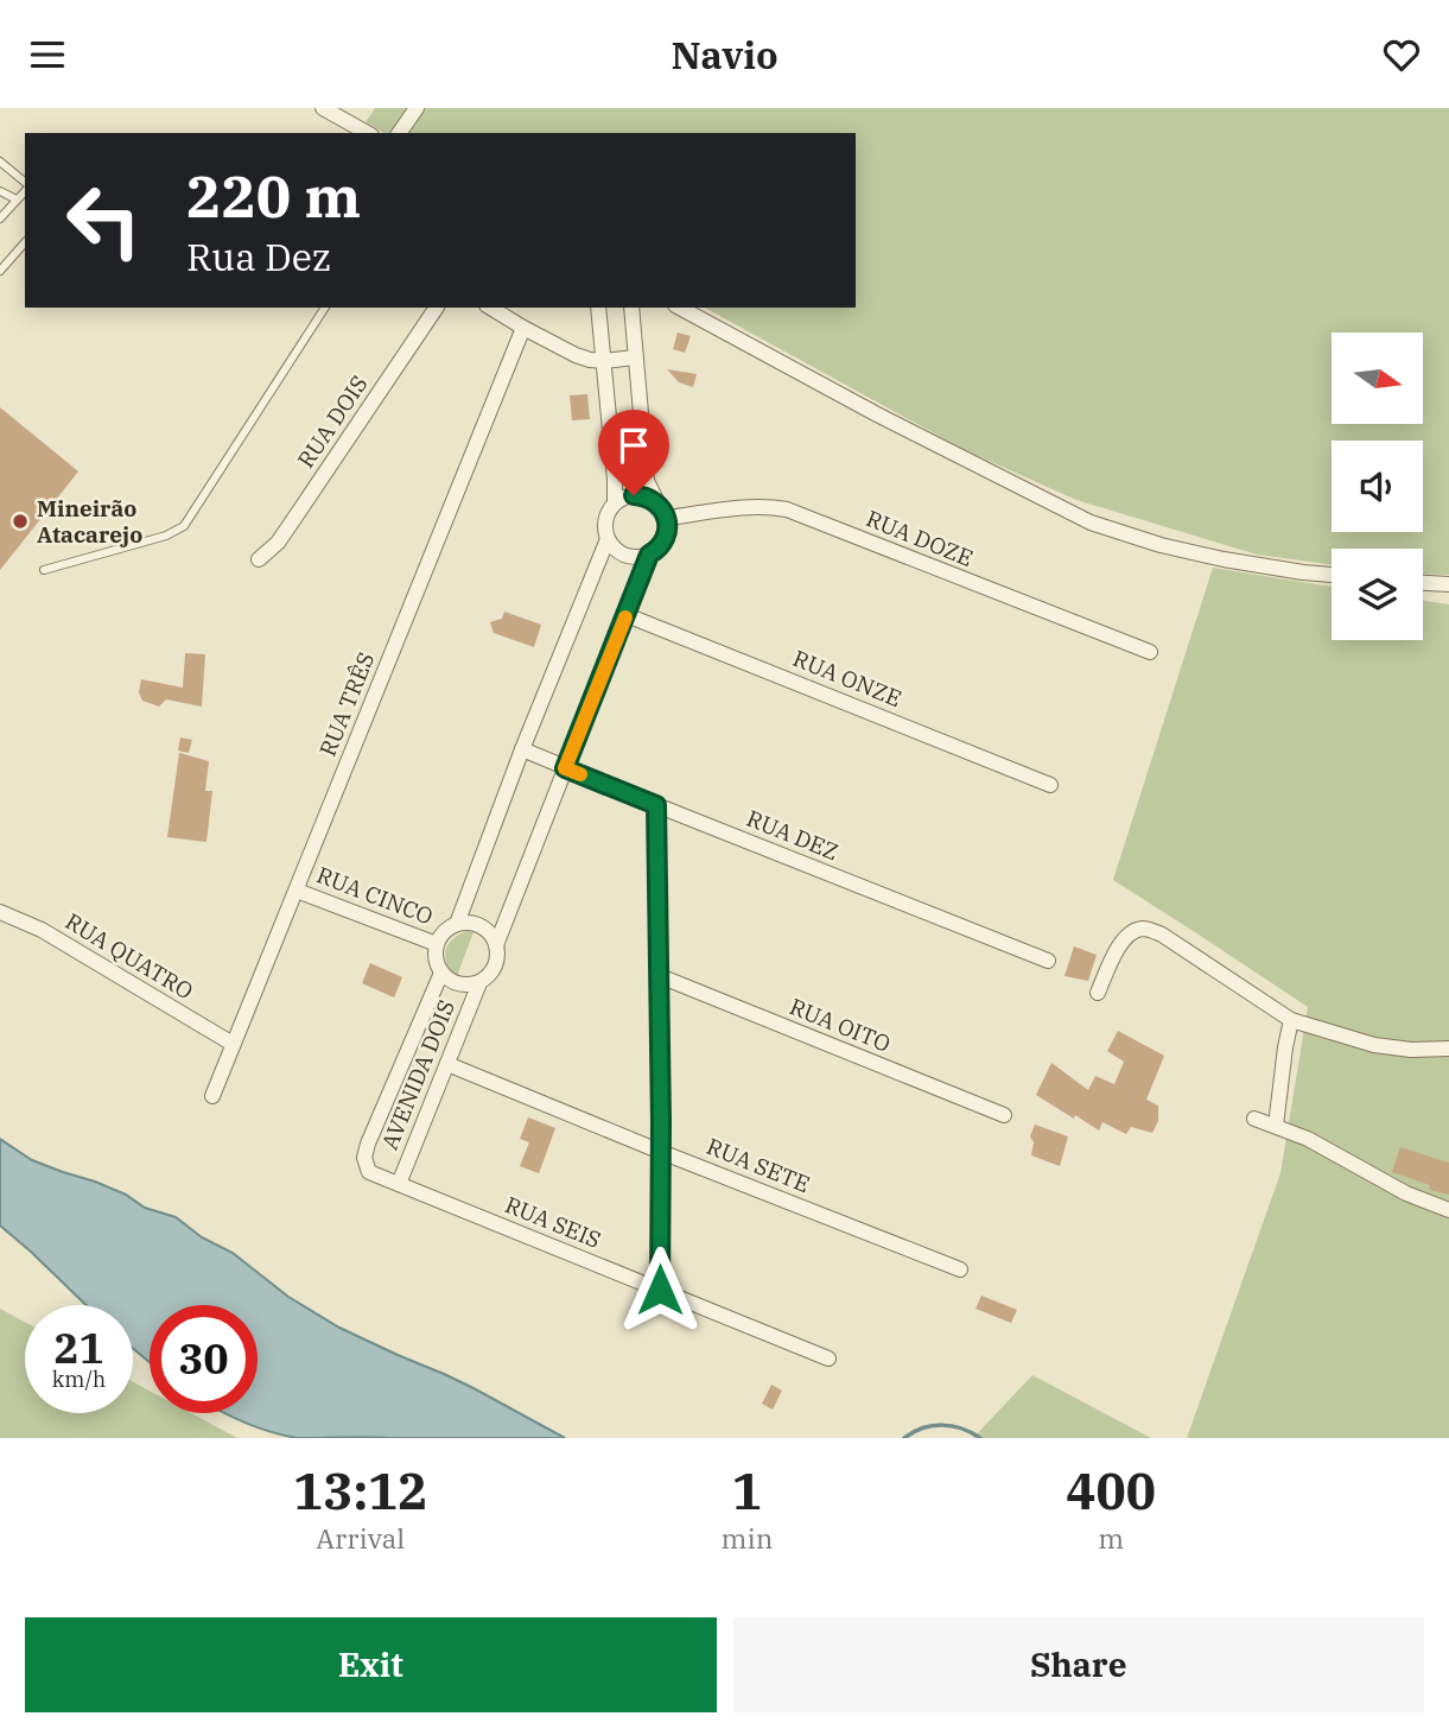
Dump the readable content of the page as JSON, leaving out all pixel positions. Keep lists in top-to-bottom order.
{
  "streets": {
    "street": [
      "RUA DOIS",
      "RUA DOZE",
      "RUA ONZE",
      "RUA TRÊS",
      "RUA DEZ",
      "RUA CINCO",
      "RUA QUATRO",
      "RUA OITO",
      "AVENIDA DOIS",
      "RUA SETE",
      "RUA SEIS"
    ]
  },
  "crossings": [
    ["RUA DOZE", "AVENIDA DOIS"],
    ["RUA ONZE", "AVENIDA DOIS"],
    ["RUA TRÊS", "RUA CINCO"],
    ["RUA TRÊS", "RUA QUATRO"],
    ["RUA DEZ", "AVENIDA DOIS"],
    ["RUA CINCO", "AVENIDA DOIS"],
    ["AVENIDA DOIS", "RUA SETE"],
    ["AVENIDA DOIS", "RUA SEIS"]
  ],
  "places": ["Mineirão Atacarejo"],
  "north": "right",
  "page": {
    "header": "Navio",
    "turn": ["220 m", "Rua Dez"],
    "speed": "21 km/h",
    "limit": "30",
    "eta": [
      "13:12",
      "Arrival",
      "1",
      "min",
      "400",
      "m"
    ],
    "buttons": ["Exit", "Share"]
  }
}
